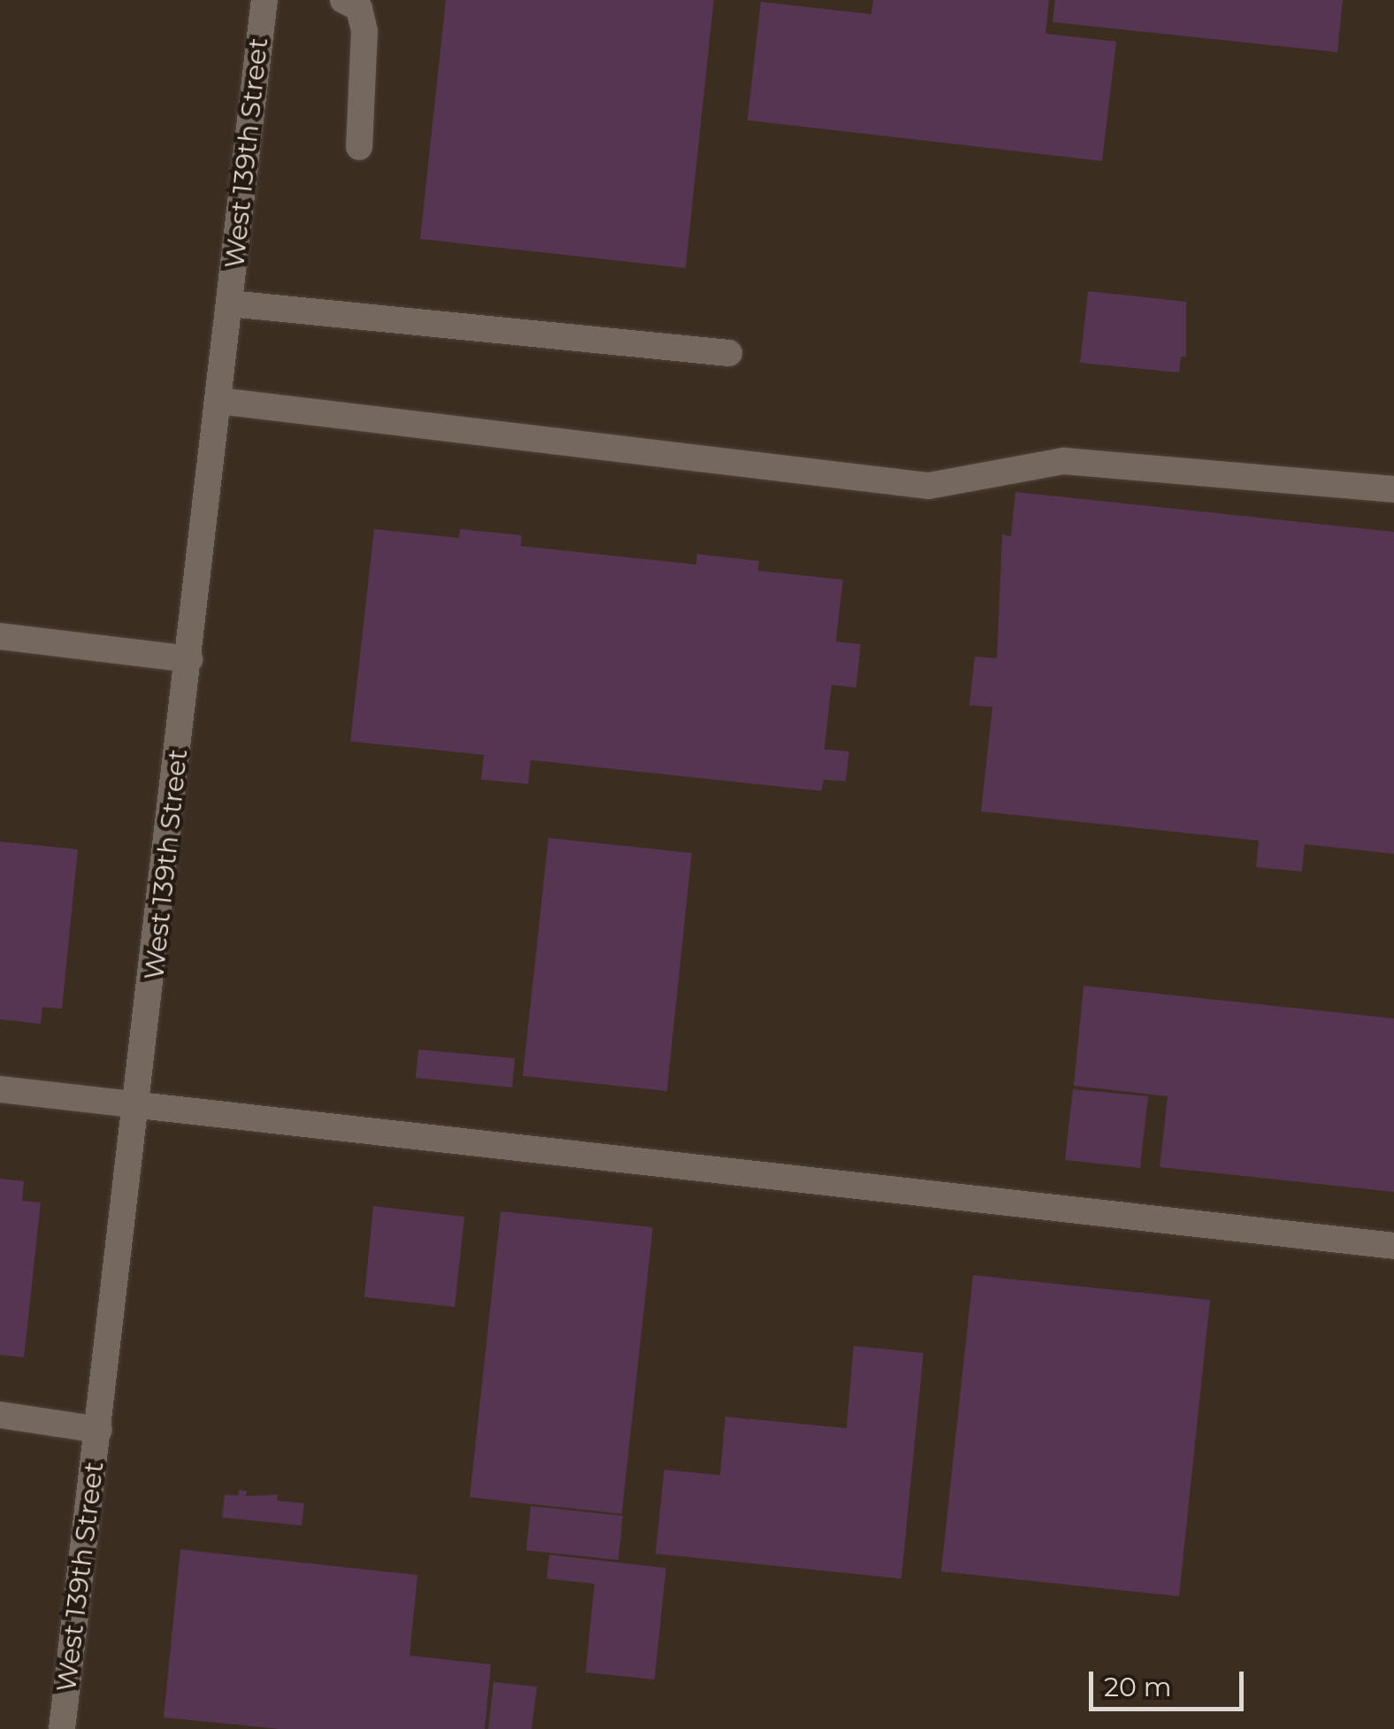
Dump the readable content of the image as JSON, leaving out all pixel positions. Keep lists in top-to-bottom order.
{
  "streets": {
    "street": ["West 139th Street"]
  },
  "scale_bar": "20 m"
}
